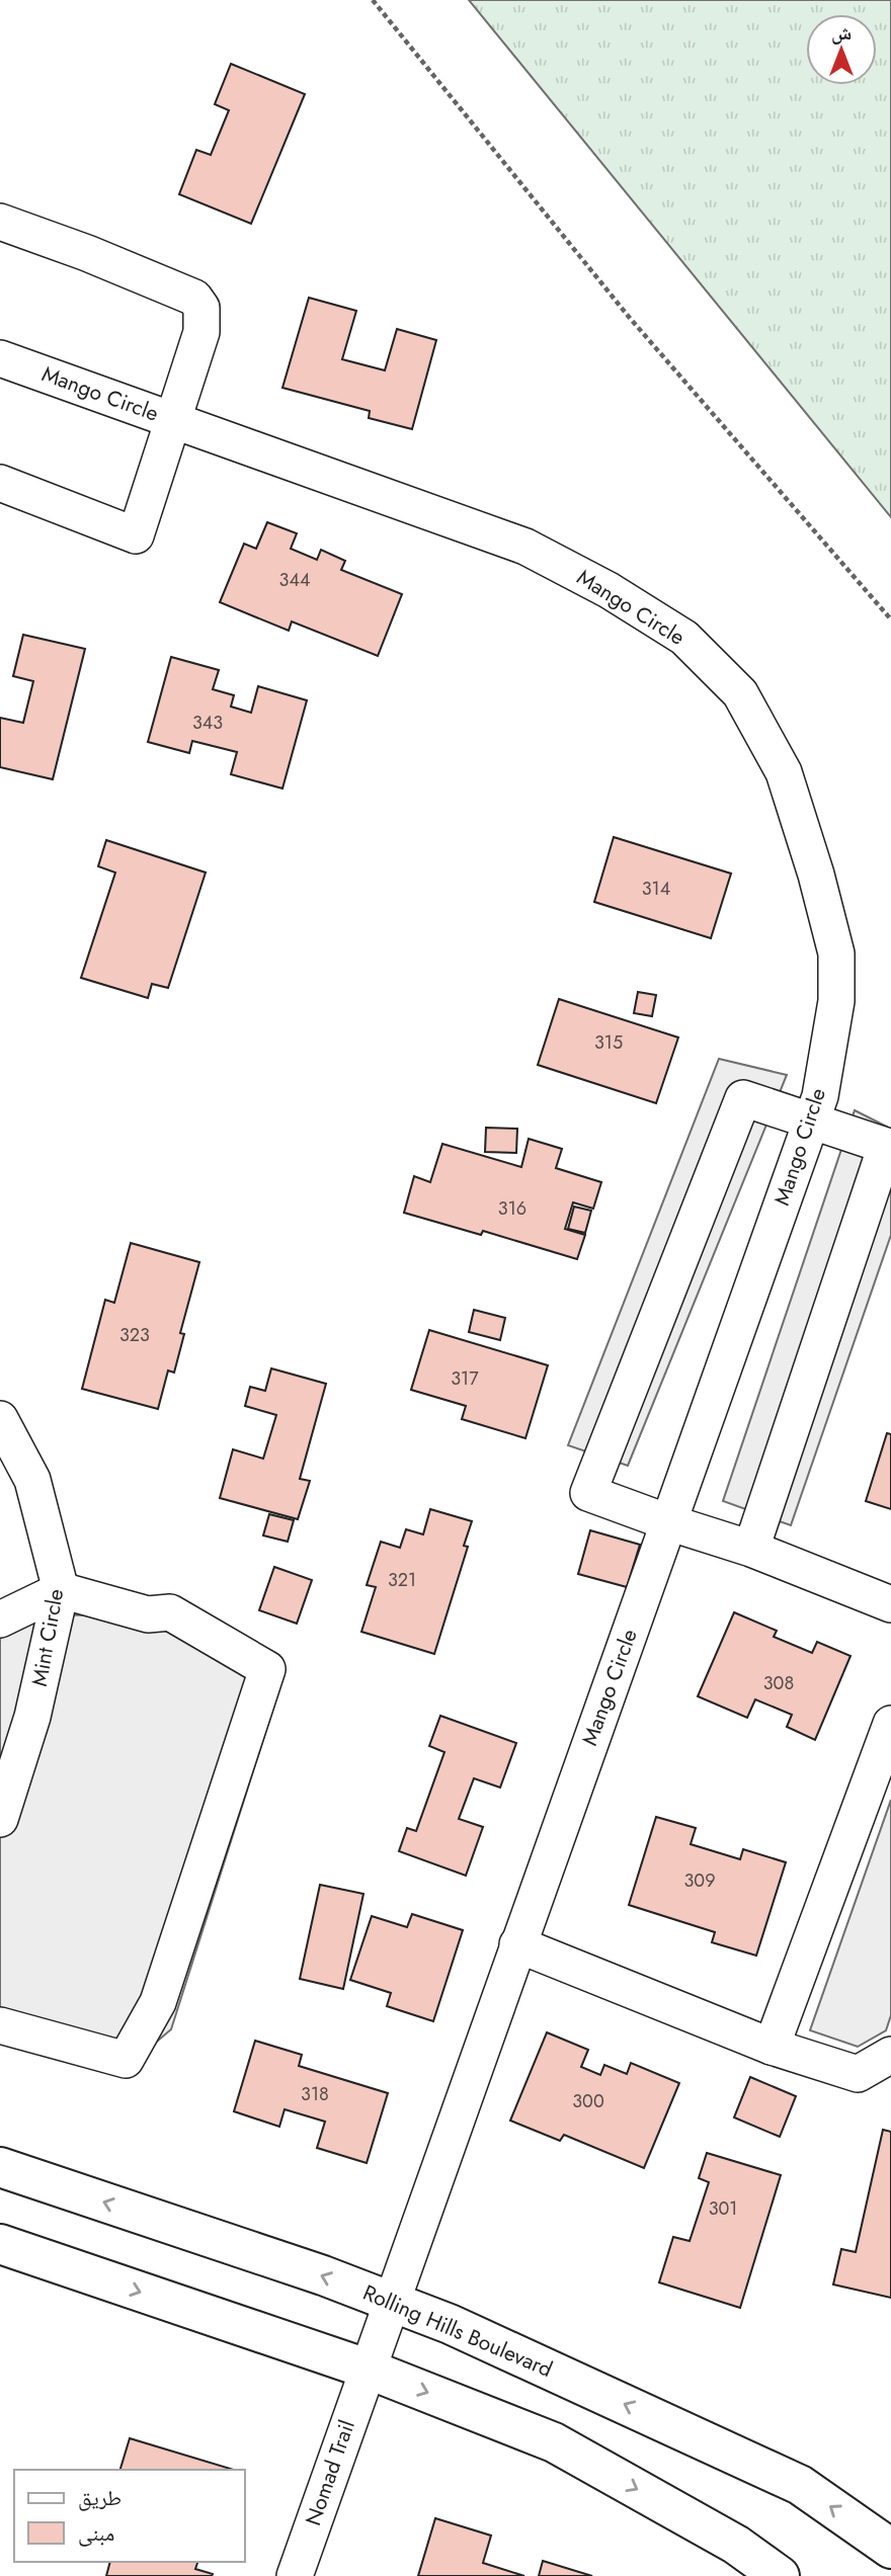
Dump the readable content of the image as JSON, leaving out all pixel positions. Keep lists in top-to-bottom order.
{
  "streets": {
    "main road": ["Rolling Hills Boulevard"],
    "street": ["Mango Circle", "Mint Circle", "Nomad Trail"]
  },
  "crossings": [
    ["Mango Circle", "Rolling Hills Boulevard"],
    ["Mango Circle", "Nomad Trail"]
  ],
  "house_numbers": [
    "344",
    "343",
    "314",
    "315",
    "316",
    "323",
    "317",
    "321",
    "308",
    "309",
    "318",
    "300",
    "301"
  ],
  "legend": ["طريق", "مبنى"],
  "north": "top"
}
